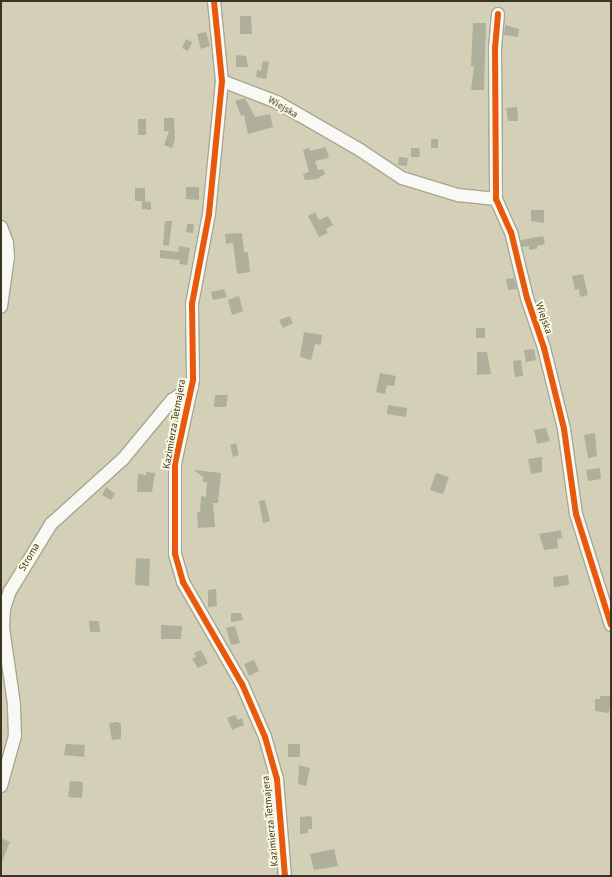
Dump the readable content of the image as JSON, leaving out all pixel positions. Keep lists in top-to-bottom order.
{
  "streets": {
    "street": ["Wiejska", "Kazimierza Tetmajera", "Stroma"]
  },
  "crossings": [
    ["Wiejska", "Kazimierza Tetmajera"],
    ["Kazimierza Tetmajera", "Stroma"]
  ]
}
